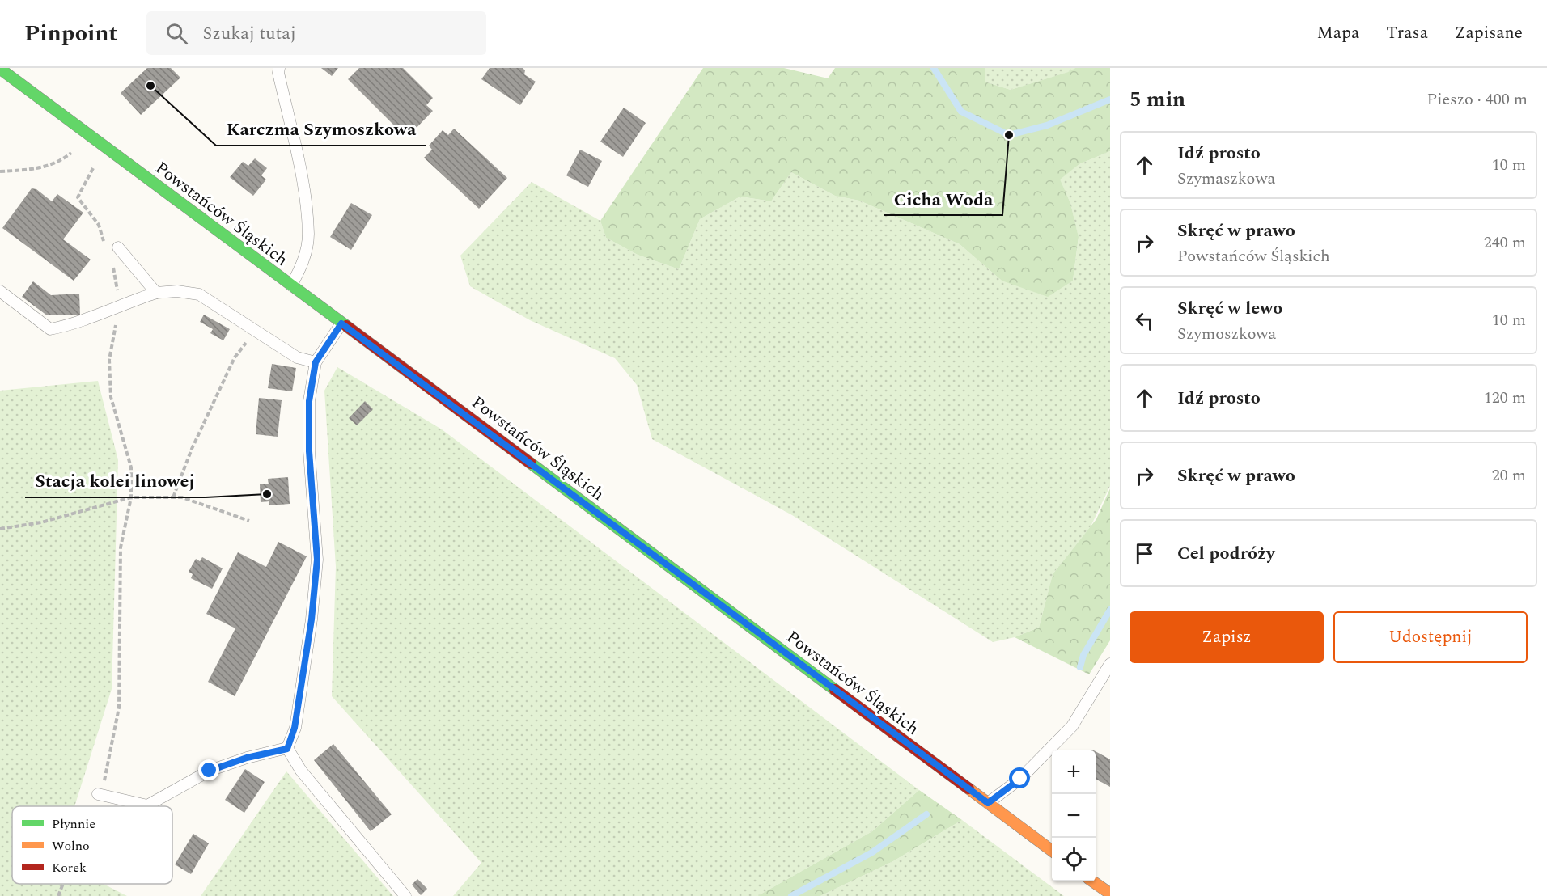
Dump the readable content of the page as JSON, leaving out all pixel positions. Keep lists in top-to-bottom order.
{
  "streets": {
    "street": ["Powstańców Śląskich"]
  },
  "places": ["Karczma Szymoszkowa", "Cicha Woda", "Stacja kolei linowej"],
  "legend": ["Płynnie", "Wolno", "Korek"],
  "page": {
    "header": "Pinpoint",
    "search": "Szukaj tutaj",
    "nav": ["Mapa", "Trasa", "Zapisane"],
    "heading": ["5 min", "Pieszo · 400 m"],
    "list": [
      ["Idź prosto", "Szymaszkowa", "10 m"],
      ["Skręć w prawo", "Powstańców Śląskich", "240 m"],
      ["Skręć w lewo", "Szymoszkowa", "10 m"],
      ["Idź prosto", "120 m"],
      ["Skręć w prawo", "20 m"],
      "Cel podróży"
    ],
    "buttons": ["Zapisz", "Udostępnij"],
    "map_buttons": ["+", "−"]
  }
}
